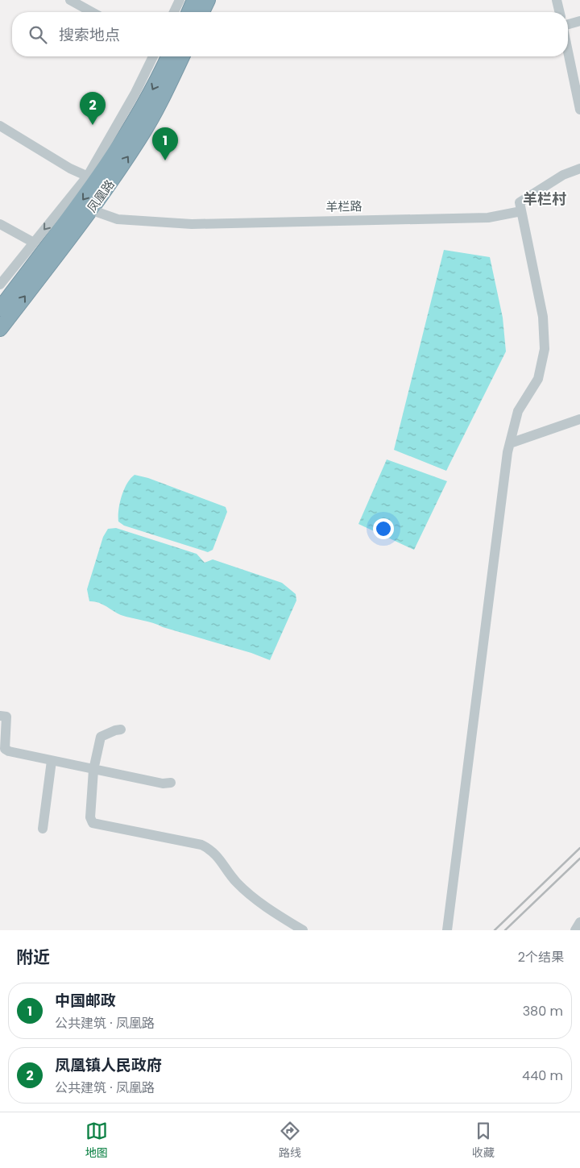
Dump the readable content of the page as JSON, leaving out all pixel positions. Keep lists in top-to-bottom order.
{
  "streets": {
    "highway": ["凤凰路"],
    "street": ["羊栏路"]
  },
  "crossings": [
    ["凤凰路", "羊栏路"]
  ],
  "districts": ["羊栏村"],
  "page": {
    "search": "搜索地点",
    "pins": ["2", "1"],
    "heading": ["附近", "2个结果"],
    "list": [
      {
        "mark": "1",
        "name": "中国邮政",
        "note": "公共建筑 · 凤凰路",
        "value": "380 m"
      },
      {
        "mark": "2",
        "name": "凤凰镇人民政府",
        "note": "公共建筑 · 凤凰路",
        "value": "440 m"
      }
    ],
    "nav": ["地图", "路线", "收藏"]
  }
}
